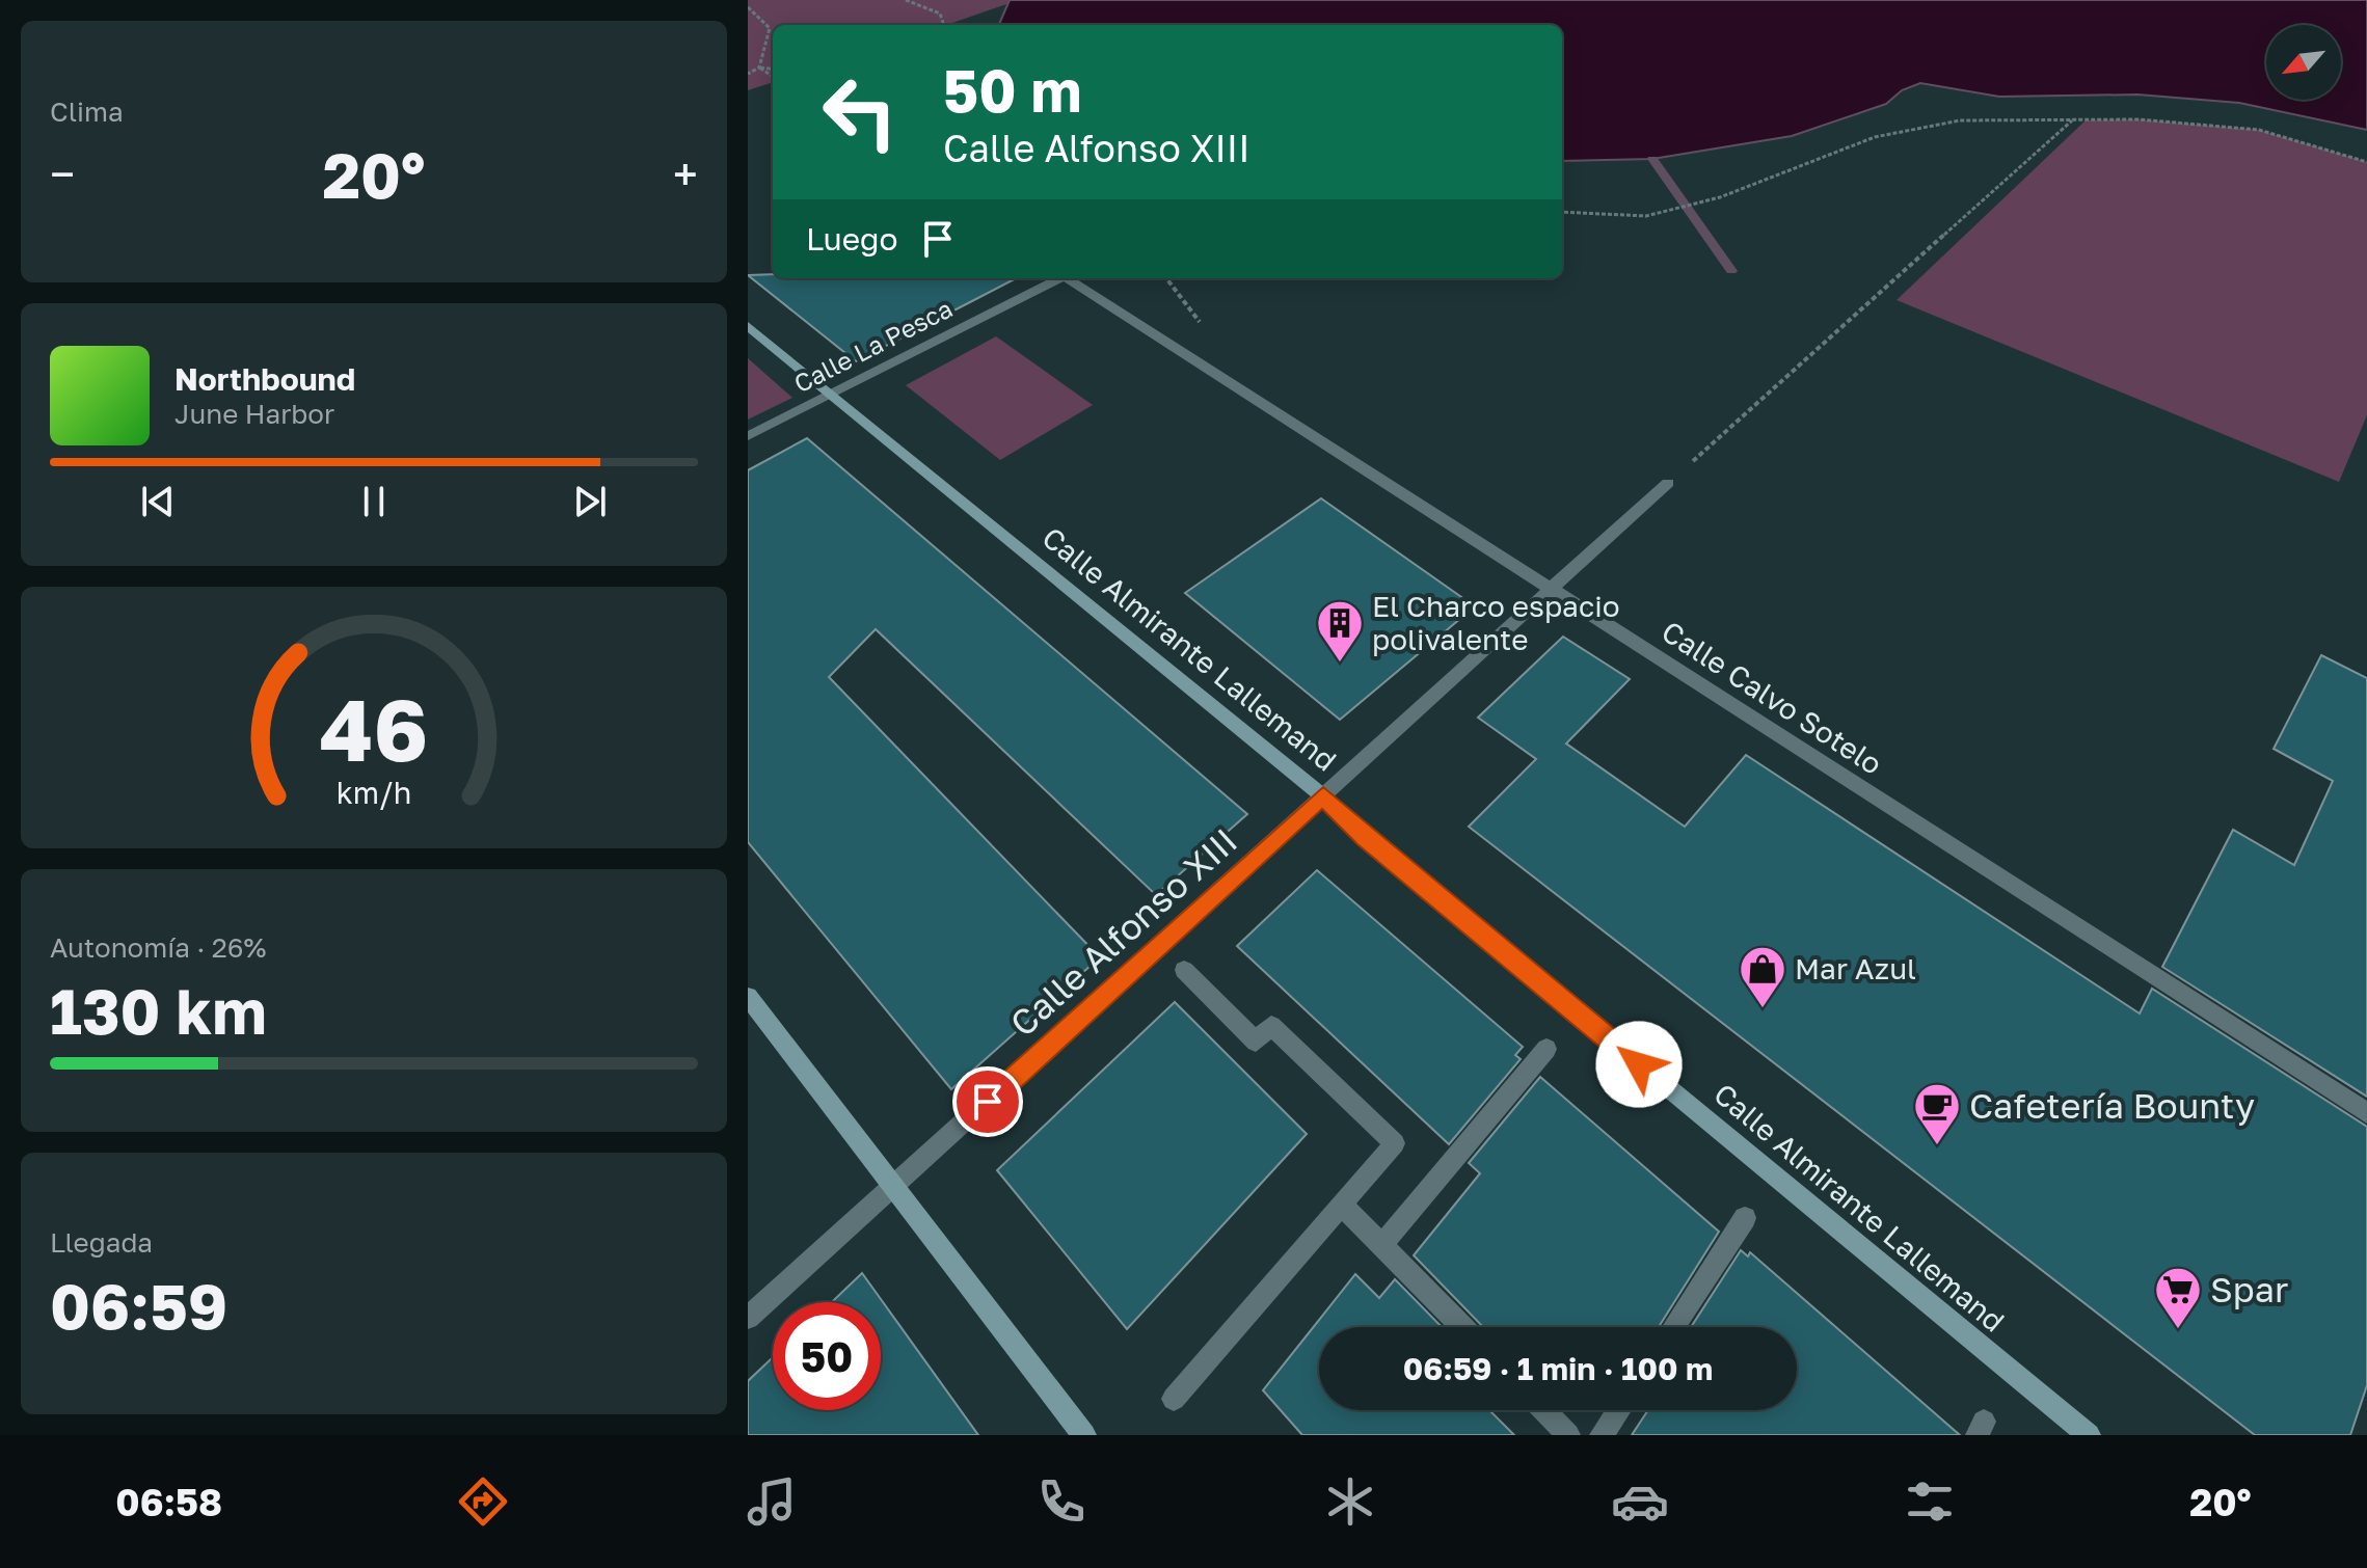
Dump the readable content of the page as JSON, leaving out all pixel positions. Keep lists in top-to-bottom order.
{
  "streets": {
    "main road": ["Calle Almirante Lallemand"],
    "street": ["Calle La Pesca", "Calle Calvo Sotelo", "Calle Alfonso XIII"]
  },
  "crossings": [
    ["Calle La Pesca", "Calle Almirante Lallemand"],
    ["Calle Almirante Lallemand", "Calle Alfonso XIII"],
    ["Calle Calvo Sotelo", "Calle Alfonso XIII"]
  ],
  "places": {
    "building": ["El Charco espacio polivalente"],
    "shop": ["Mar Azul"],
    "cafe": ["Cafetería Bounty"],
    "supermarket": ["Spar"]
  },
  "north": "bottom left",
  "page": {
    "tile": [
      "Clima",
      ["Autonomía · 26%", "130 km"],
      ["Llegada", "06:59"]
    ],
    "turn": ["50 m", "Calle Alfonso XIII"],
    "heat": ["−", "20°", "+"],
    "then": "Luego",
    "song": ["Northbound", "June Harbor"],
    "limit": "50",
    "trip": "06:59 · 1 min · 100 m",
    "tabs": ["06:58", "20°"],
    "gauge": ["46", "km/h"]
  }
}
